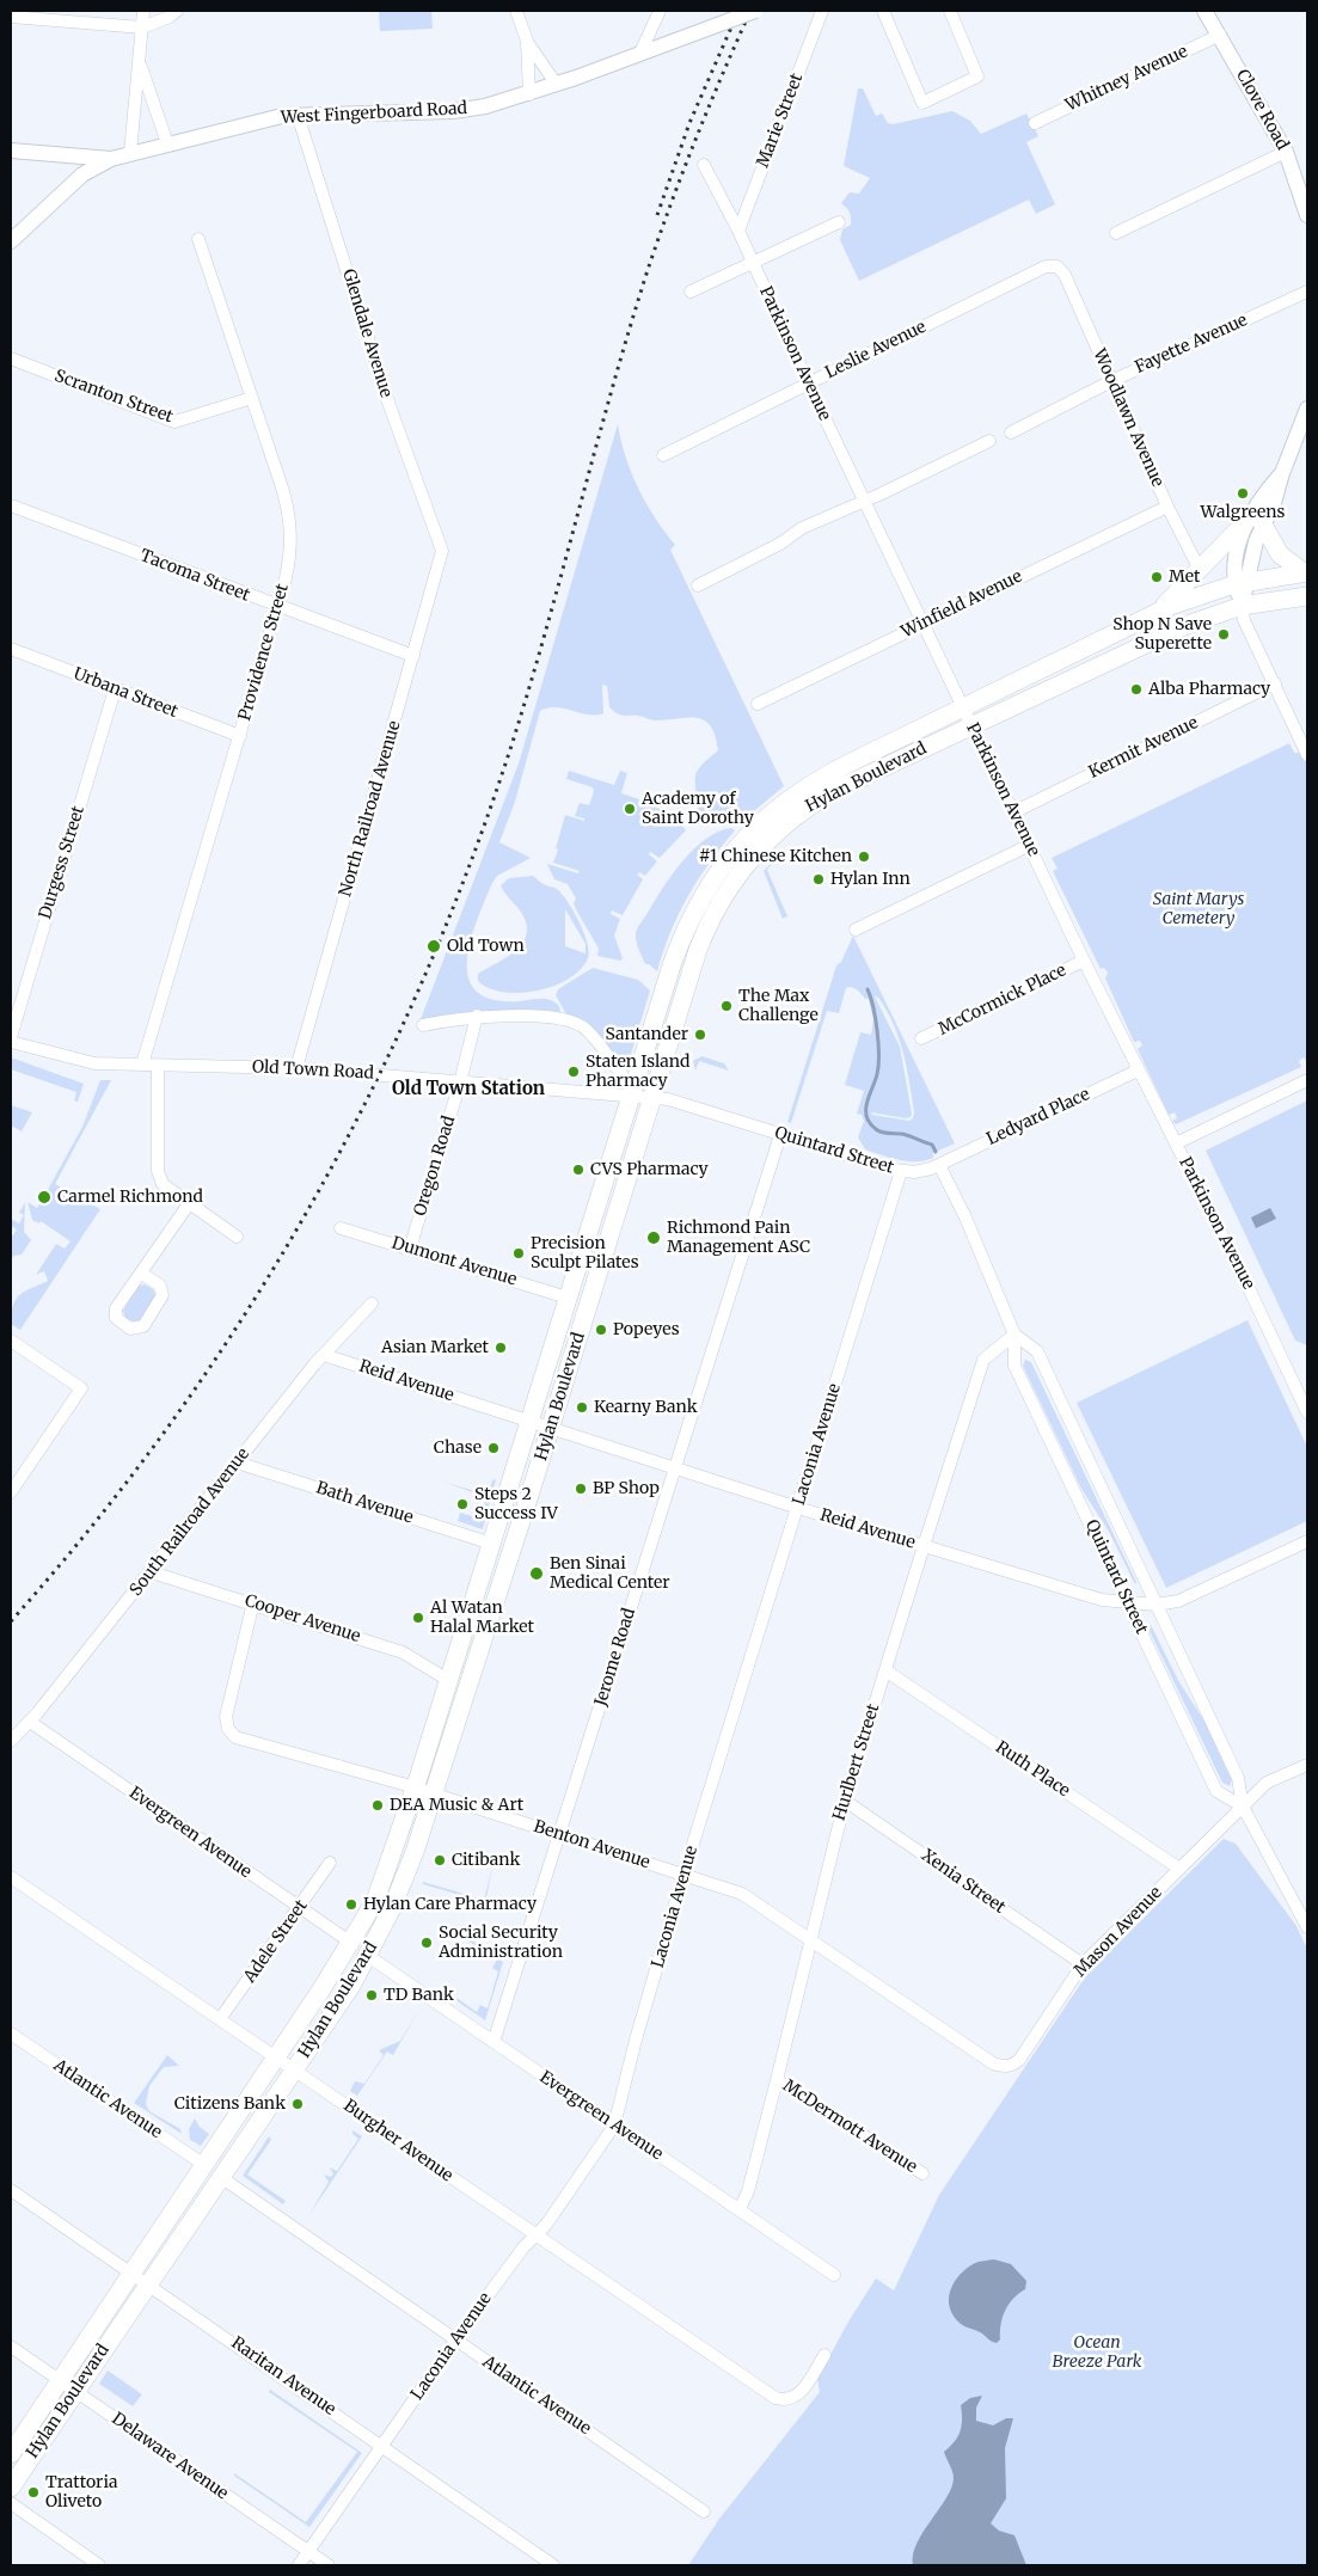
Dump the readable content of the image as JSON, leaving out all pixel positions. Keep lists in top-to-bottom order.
{
  "streets": {
    "main road": ["Hylan Boulevard"],
    "street": [
      "Whitney Avenue",
      "Clove Road",
      "West Fingerboard Road",
      "Marie Street",
      "Glendale Avenue",
      "Fayette Avenue",
      "Leslie Avenue",
      "Parkinson Avenue",
      "Scranton Street",
      "Woodlawn Avenue",
      "Tacoma Street",
      "Winfield Avenue",
      "Providence Street",
      "Urbana Street",
      "Kermit Avenue",
      "North Railroad Avenue",
      "Durgess Street",
      "McCormick Place",
      "Old Town Road",
      "Ledyard Place",
      "Quintard Street",
      "Oregon Road",
      "Dumont Avenue",
      "Reid Avenue",
      "Laconia Avenue",
      "Bath Avenue",
      "South Railroad Avenue",
      "Cooper Avenue",
      "Jerome Road",
      "Hurlbert Street",
      "Ruth Place",
      "Evergreen Avenue",
      "Benton Avenue",
      "Xenia Street",
      "Mason Avenue",
      "Adele Street",
      "Atlantic Avenue",
      "McDermott Avenue",
      "Burgher Avenue",
      "Raritan Avenue",
      "Delaware Avenue"
    ]
  },
  "crossings": [
    ["Whitney Avenue", "Clove Road"],
    ["West Fingerboard Road", "Glendale Avenue"],
    ["Marie Street", "Parkinson Avenue"],
    ["Glendale Avenue", "North Railroad Avenue"],
    ["Fayette Avenue", "Woodlawn Avenue"],
    ["Leslie Avenue", "Parkinson Avenue"],
    ["Leslie Avenue", "Woodlawn Avenue"],
    ["Parkinson Avenue", "Winfield Avenue"],
    ["Parkinson Avenue", "Kermit Avenue"],
    ["Parkinson Avenue", "Hylan Boulevard"],
    ["Parkinson Avenue", "McCormick Place"],
    ["Parkinson Avenue", "Ledyard Place"],
    ["Scranton Street", "Providence Street"],
    ["Woodlawn Avenue", "Winfield Avenue"],
    ["Tacoma Street", "Providence Street"],
    ["Tacoma Street", "North Railroad Avenue"],
    ["Providence Street", "Urbana Street"],
    ["Providence Street", "Old Town Road"],
    ["Urbana Street", "Durgess Street"],
    ["Hylan Boulevard", "Old Town Road"],
    ["Hylan Boulevard", "Quintard Street"],
    ["Hylan Boulevard", "Dumont Avenue"],
    ["Hylan Boulevard", "Reid Avenue"],
    ["Hylan Boulevard", "Bath Avenue"],
    ["Hylan Boulevard", "Cooper Avenue"],
    ["Hylan Boulevard", "Evergreen Avenue"],
    ["Hylan Boulevard", "Benton Avenue"],
    ["Hylan Boulevard", "Atlantic Avenue"],
    ["Hylan Boulevard", "Burgher Avenue"],
    ["Hylan Boulevard", "Raritan Avenue"],
    ["Hylan Boulevard", "Delaware Avenue"],
    ["North Railroad Avenue", "Old Town Road"],
    ["Old Town Road", "Quintard Street"],
    ["Old Town Road", "Oregon Road"],
    ["Ledyard Place", "Quintard Street"],
    ["Quintard Street", "Reid Avenue"],
    ["Quintard Street", "Laconia Avenue"],
    ["Quintard Street", "Jerome Road"],
    ["Quintard Street", "Hurlbert Street"],
    ["Quintard Street", "Mason Avenue"],
    ["Oregon Road", "Dumont Avenue"],
    ["Reid Avenue", "Laconia Avenue"],
    ["Reid Avenue", "South Railroad Avenue"],
    ["Reid Avenue", "Jerome Road"],
    ["Reid Avenue", "Hurlbert Street"],
    ["Laconia Avenue", "Evergreen Avenue"],
    ["Laconia Avenue", "Benton Avenue"],
    ["Laconia Avenue", "Atlantic Avenue"],
    ["Laconia Avenue", "Burgher Avenue"],
    ["Laconia Avenue", "Raritan Avenue"],
    ["Laconia Avenue", "Delaware Avenue"],
    ["Bath Avenue", "South Railroad Avenue"],
    ["South Railroad Avenue", "Cooper Avenue"],
    ["South Railroad Avenue", "Evergreen Avenue"],
    ["Cooper Avenue", "Benton Avenue"],
    ["Jerome Road", "Evergreen Avenue"],
    ["Jerome Road", "Benton Avenue"],
    ["Hurlbert Street", "Ruth Place"],
    ["Hurlbert Street", "Evergreen Avenue"],
    ["Hurlbert Street", "Benton Avenue"],
    ["Hurlbert Street", "Xenia Street"],
    ["Hurlbert Street", "McDermott Avenue"],
    ["Ruth Place", "Mason Avenue"],
    ["Evergreen Avenue", "Adele Street"],
    ["Benton Avenue", "Mason Avenue"],
    ["Xenia Street", "Mason Avenue"],
    ["Adele Street", "Burgher Avenue"]
  ],
  "districts": ["Old Town Station"],
  "parks": ["Saint Marys Cemetery", "Ocean Breeze Park"],
  "places": [
    "Walgreens",
    "Met",
    "Shop N Save Superette",
    "Alba Pharmacy",
    "Academy of Saint Dorothy",
    "#1 Chinese Kitchen",
    "Hylan Inn",
    "Old Town",
    "The Max Challenge",
    "Santander",
    "Staten Island Pharmacy",
    "CVS Pharmacy",
    "Carmel Richmond",
    "Richmond Pain Management ASC",
    "Precision Sculpt Pilates",
    "Popeyes",
    "Asian Market",
    "Kearny Bank",
    "Chase",
    "BP Shop",
    "Steps 2 Success IV",
    "Ben Sinai Medical Center",
    "Al Watan Halal Market",
    "DEA Music & Art",
    "Citibank",
    "Hylan Care Pharmacy",
    "Social Security Administration",
    "TD Bank",
    "Citizens Bank",
    "Trattoria Oliveto"
  ]
}
